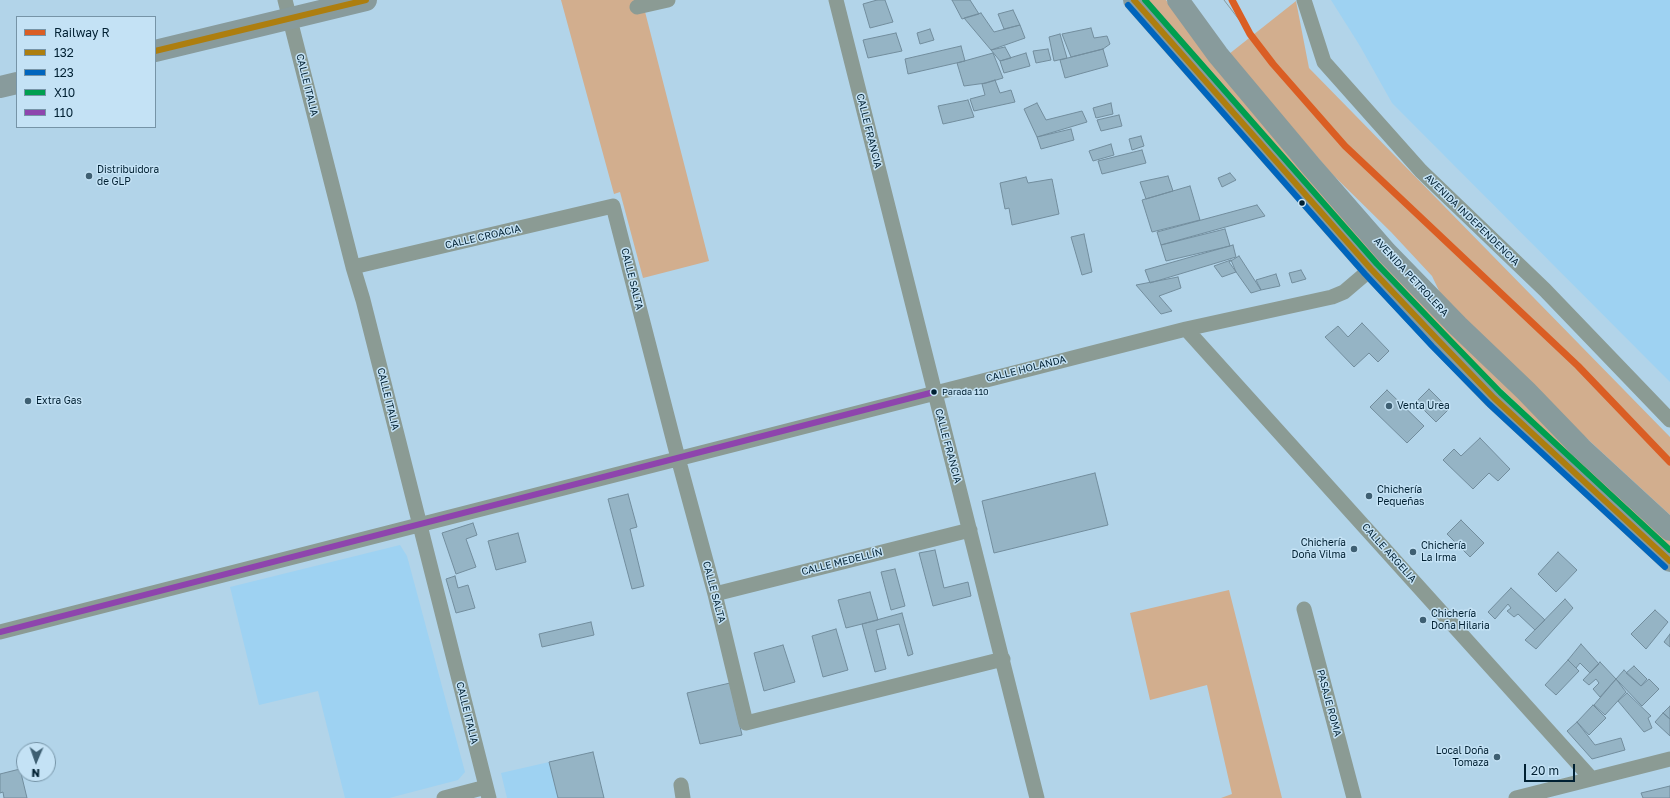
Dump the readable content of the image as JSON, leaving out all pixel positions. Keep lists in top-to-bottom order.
{
  "streets": {
    "highway": ["AVENIDA PETROLERA"],
    "street": [
      "CALLE ITALIA",
      "CALLE FRANCIA",
      "AVENIDA INDEPENDENCIA",
      "CALLE CROACIA",
      "CALLE SALTA",
      "CALLE HOLANDA",
      "CALLE ARGELIA",
      "CALLE MEDELLÍN",
      "PASAJE ROMA"
    ]
  },
  "crossings": [
    ["CALLE ITALIA", "CALLE CROACIA"],
    ["CALLE ITALIA", "CALLE HOLANDA"],
    ["CALLE FRANCIA", "CALLE SALTA"],
    ["CALLE FRANCIA", "CALLE HOLANDA"],
    ["CALLE FRANCIA", "CALLE MEDELLÍN"],
    ["CALLE CROACIA", "CALLE SALTA"],
    ["CALLE SALTA", "CALLE HOLANDA"],
    ["CALLE SALTA", "CALLE MEDELLÍN"],
    ["CALLE HOLANDA", "CALLE ARGELIA"]
  ],
  "places": [
    "Distribuidora de GLP",
    "Parada 110",
    "Extra Gas",
    "Venta Urea",
    "Chichería Pequeñas",
    "Chichería Doña Vilma",
    "Chichería La Irma",
    "Chichería Doña Hilaria",
    "Local Doña Tomaza"
  ],
  "lines": [
    "rail line R",
    "transit line 132",
    "transit line X10",
    "transit line 123",
    "transit line 110"
  ],
  "legend": [
    "Railway R",
    "132",
    "123",
    "X10",
    "110"
  ],
  "scale_bar": "20 m",
  "north": "bottom"
}
